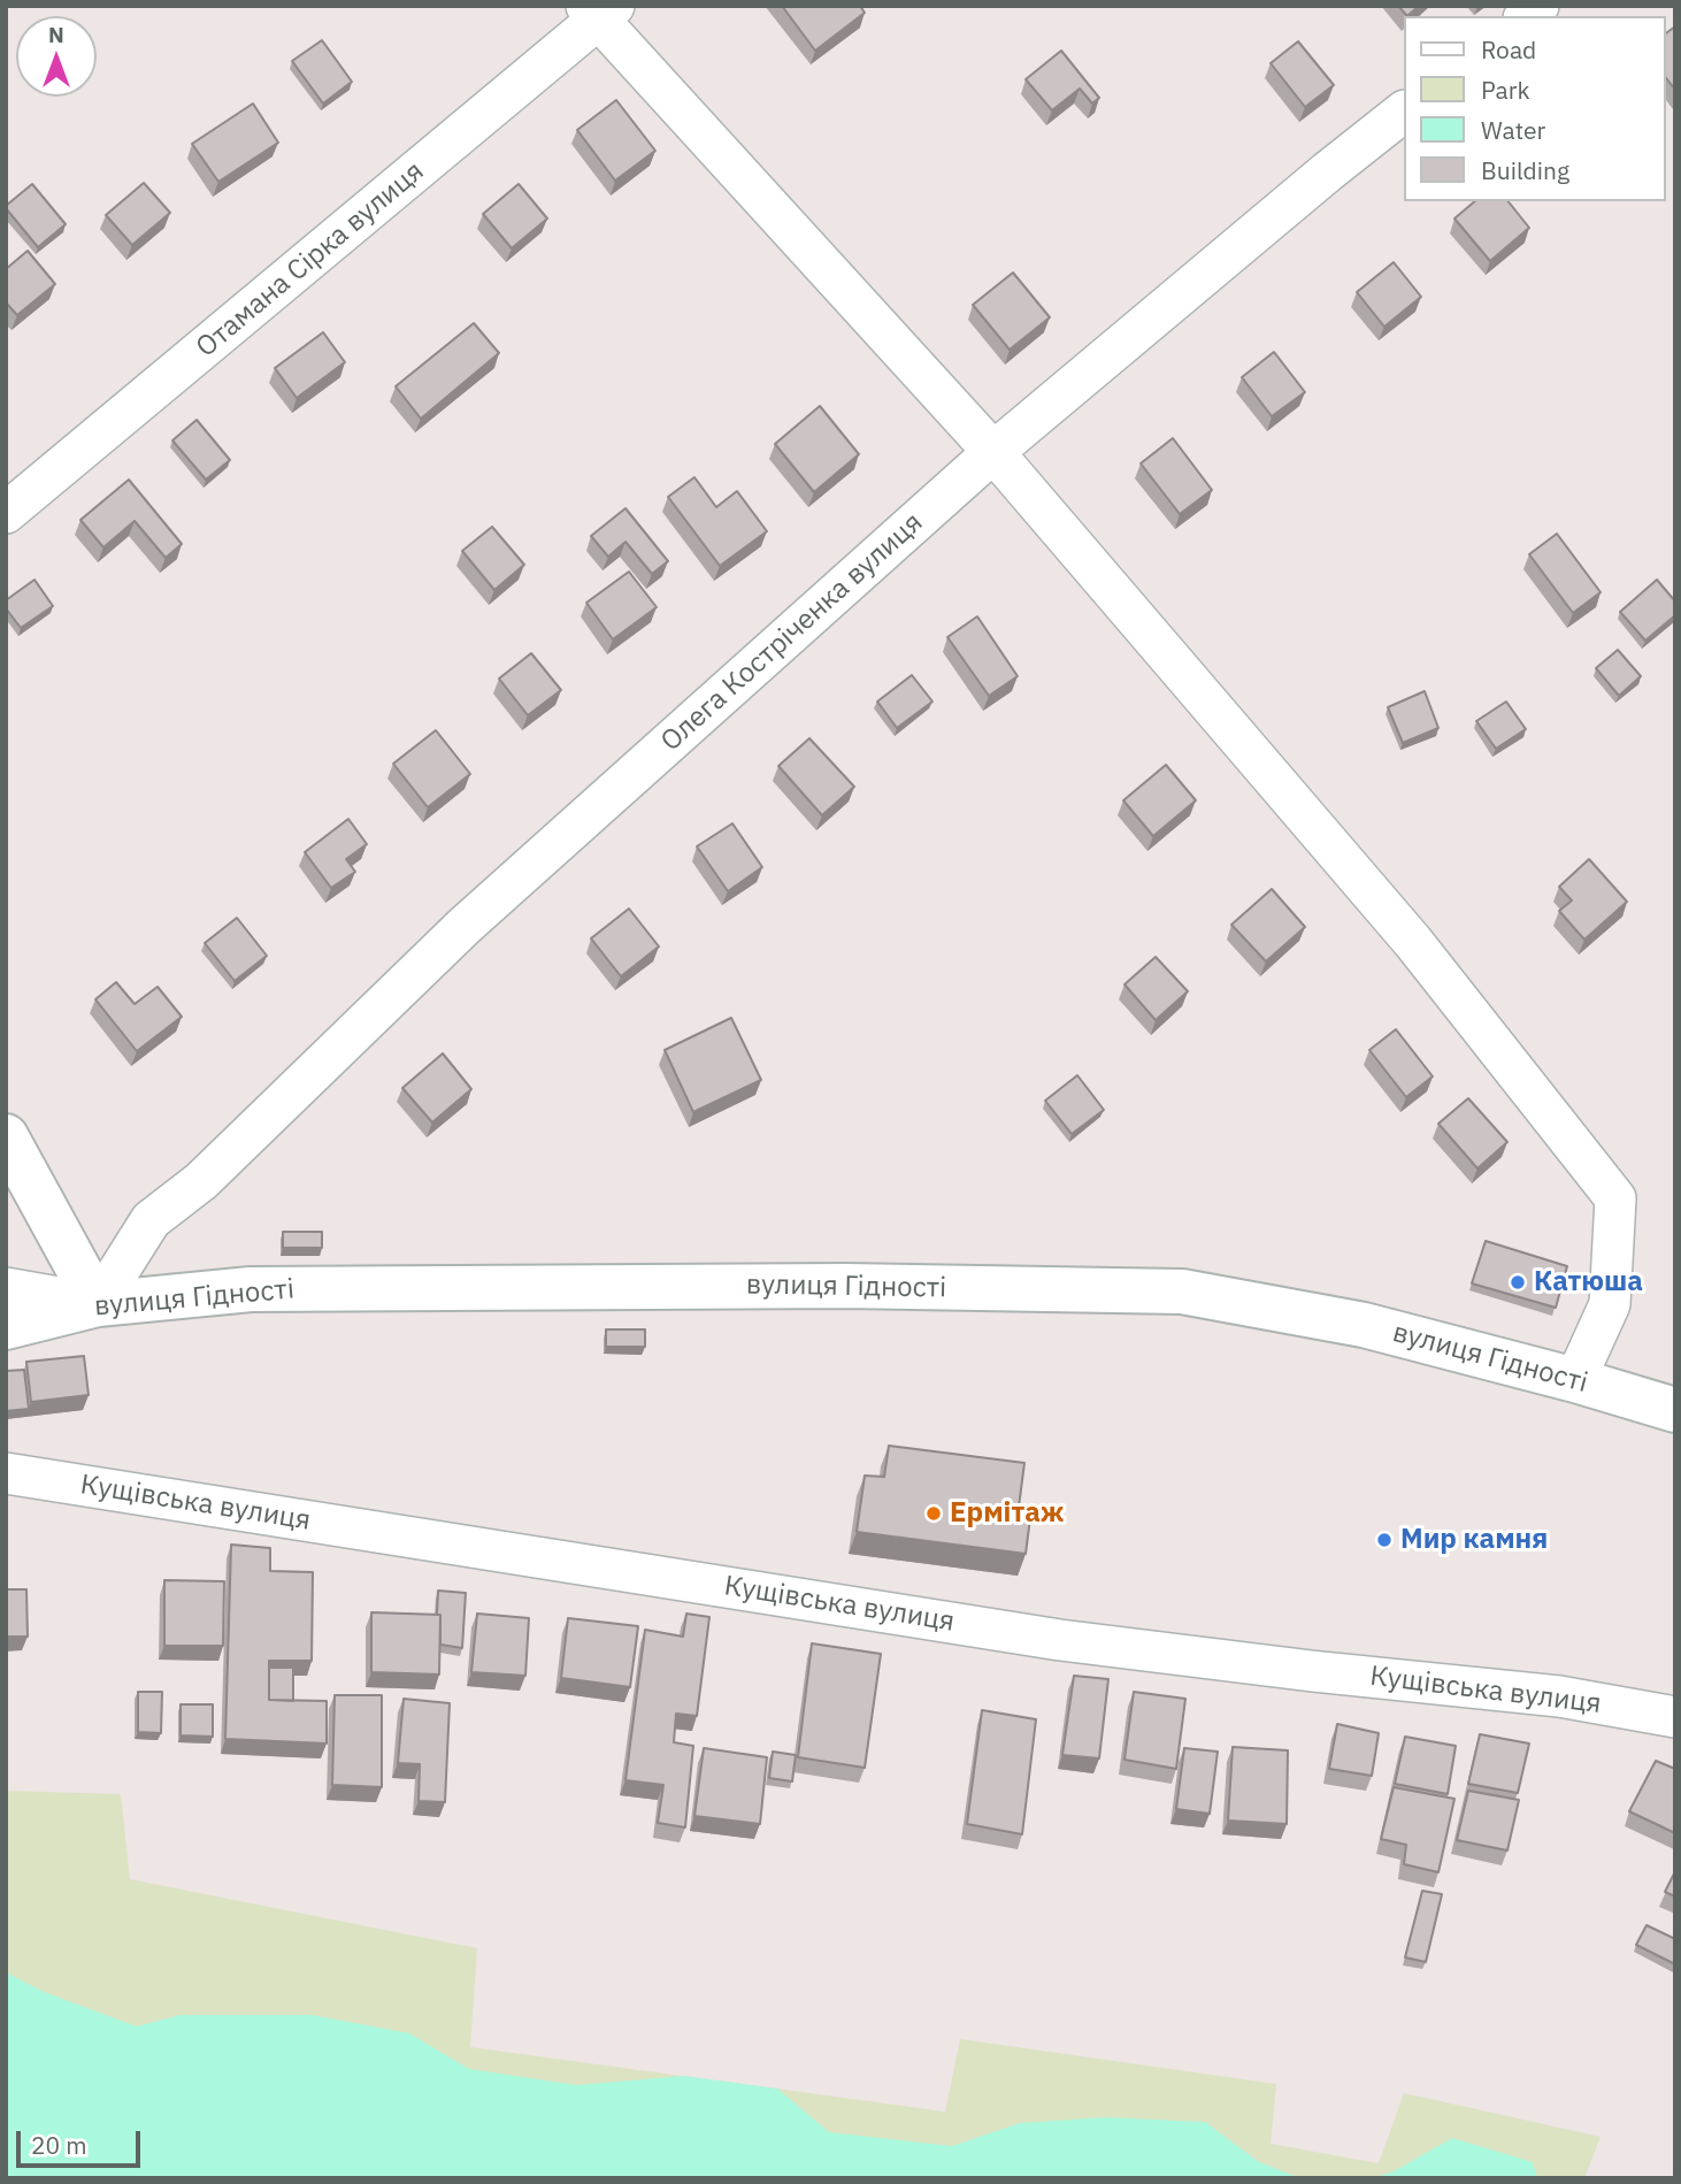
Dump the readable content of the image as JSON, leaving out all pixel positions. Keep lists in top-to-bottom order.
{
  "streets": {
    "main road": ["вулиця Гідності"],
    "street": ["Отамана Сірка вулиця", "Олега Костріченка вулиця", "Кущівська вулиця"]
  },
  "crossings": [
    ["Олега Костріченка вулиця", "вулиця Гідності"]
  ],
  "places": ["Катюша", "Ермітаж", "Мир камня"],
  "legend": [
    "Road",
    "Park",
    "Water",
    "Building"
  ],
  "scale_bar": "20 m",
  "north": "top"
}
